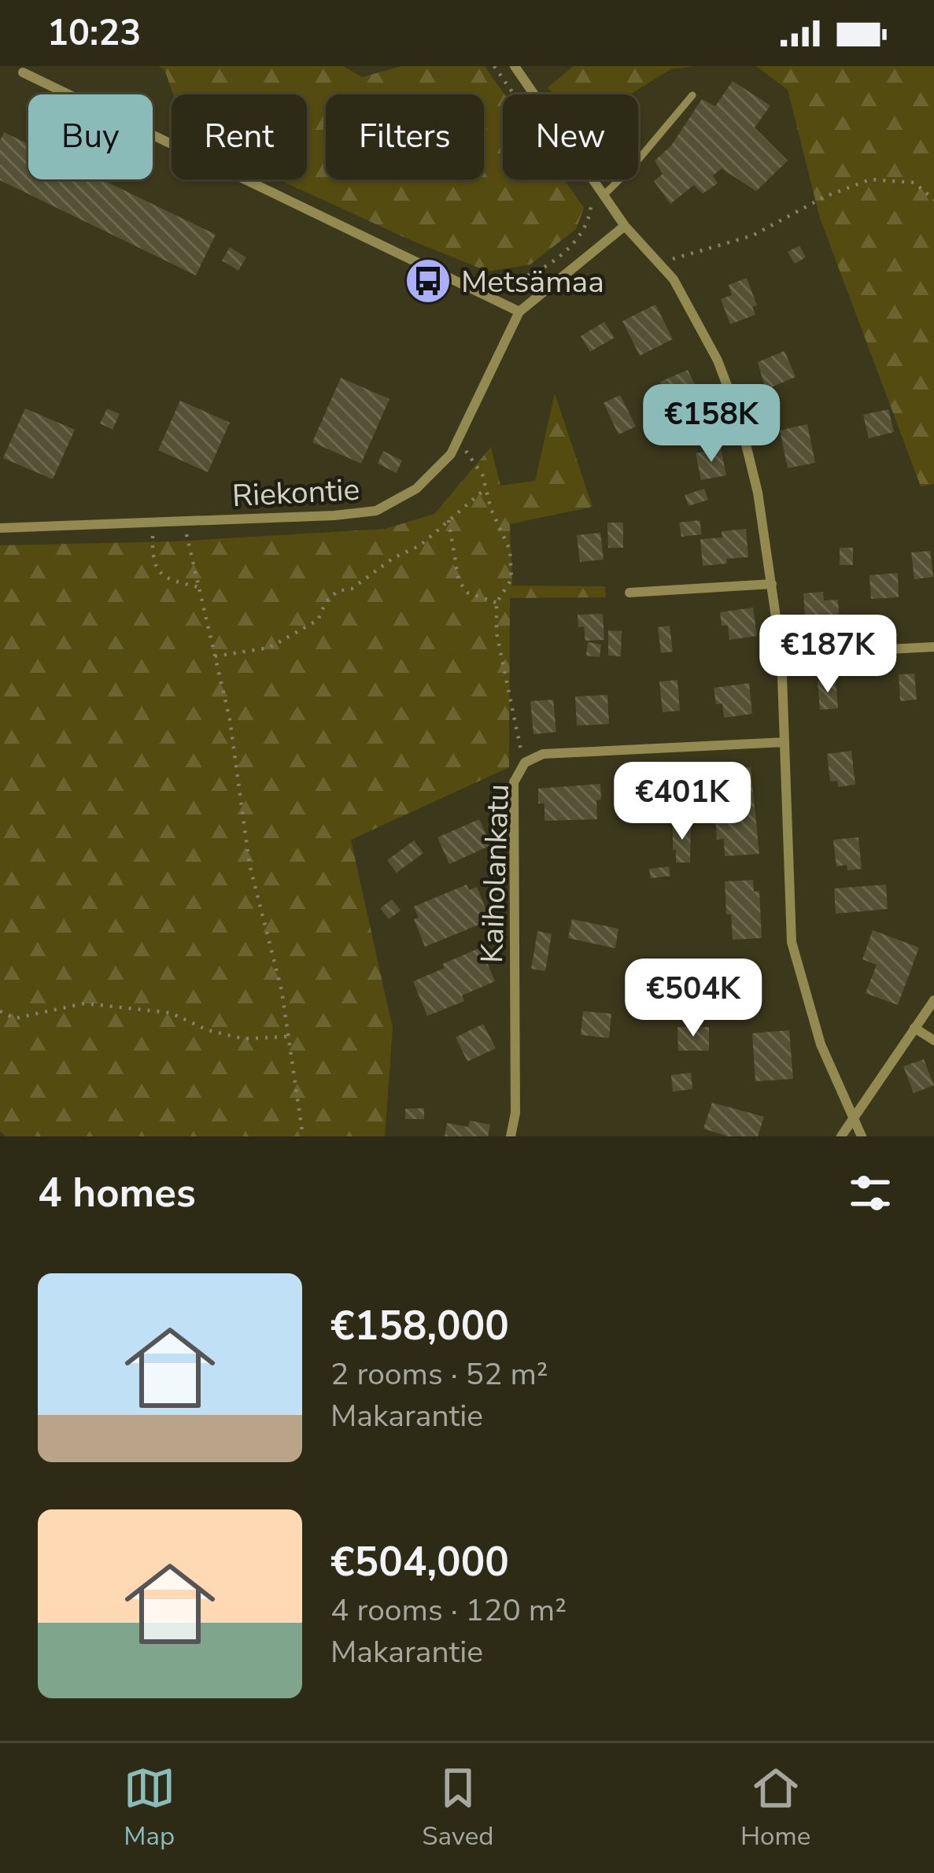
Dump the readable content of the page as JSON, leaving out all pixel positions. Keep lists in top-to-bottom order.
{
  "streets": {
    "street": ["Riekontie", "Kaiholankatu"]
  },
  "places": {
    "bus stop": ["Metsämaa"]
  },
  "page": {
    "status": "10:23",
    "chip": [
      "Buy",
      "Rent",
      "Filters",
      "New"
    ],
    "price": [
      "€158K",
      "€187K",
      "€401K",
      "€504K"
    ],
    "heading": "4 homes",
    "list": [
      {
        "name": "€158,000",
        "note": "2 rooms · 52 m² · Makarantie"
      },
      {
        "name": "€504,000",
        "note": "4 rooms · 120 m² · Makarantie"
      }
    ],
    "tabs": ["Map", "Saved", "Home"]
  }
}
